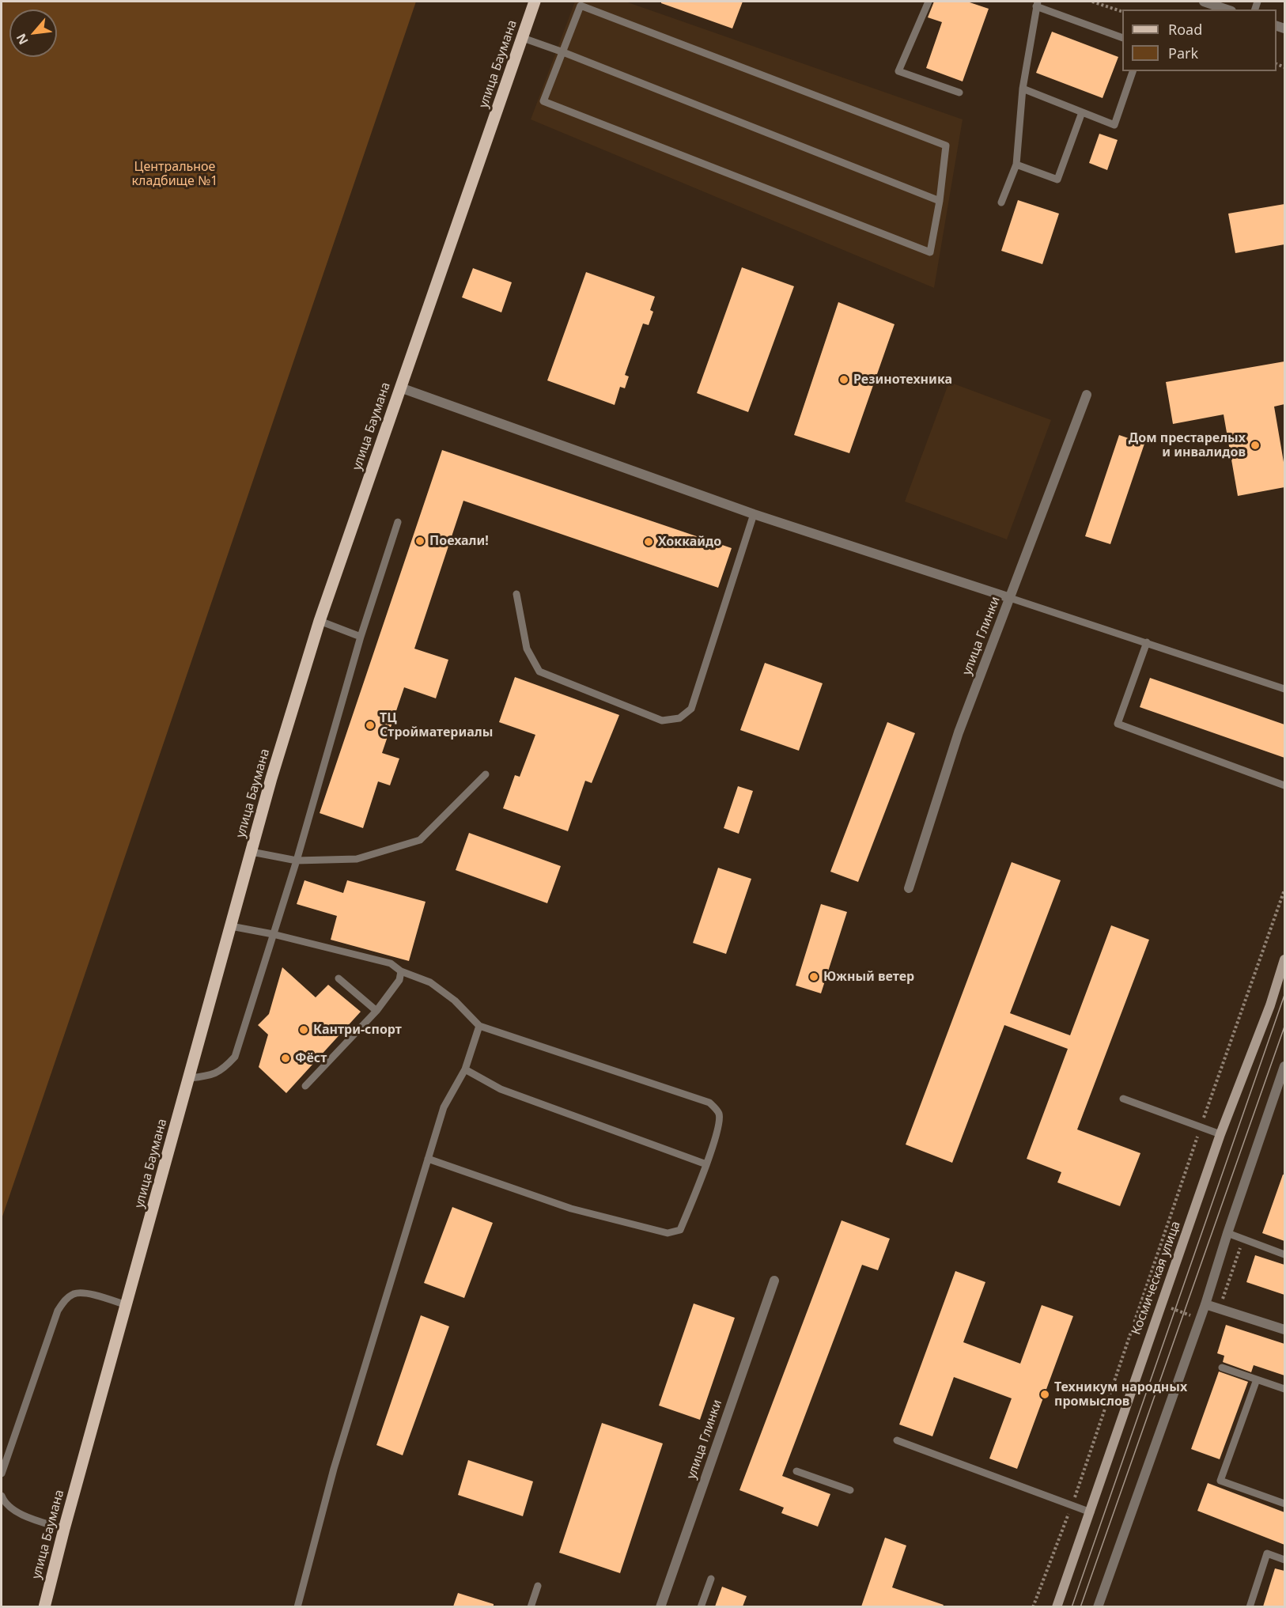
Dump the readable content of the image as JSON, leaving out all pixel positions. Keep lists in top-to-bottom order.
{
  "streets": {
    "main road": ["улица Баумана", "Космическая улица"],
    "street": ["улица Глинки"]
  },
  "parks": ["Центральное кладбище №1"],
  "places": [
    "Резинотехника",
    "Дом престарелых и инвалидов",
    "Поехали!",
    "Хоккайдо",
    "ТЦ Стройматериалы",
    "Южный ветер",
    "Кантри-спорт",
    "Фёст",
    "Техникум народных промыслов"
  ],
  "legend": ["Road", "Park"],
  "north": "bottom left"
}
